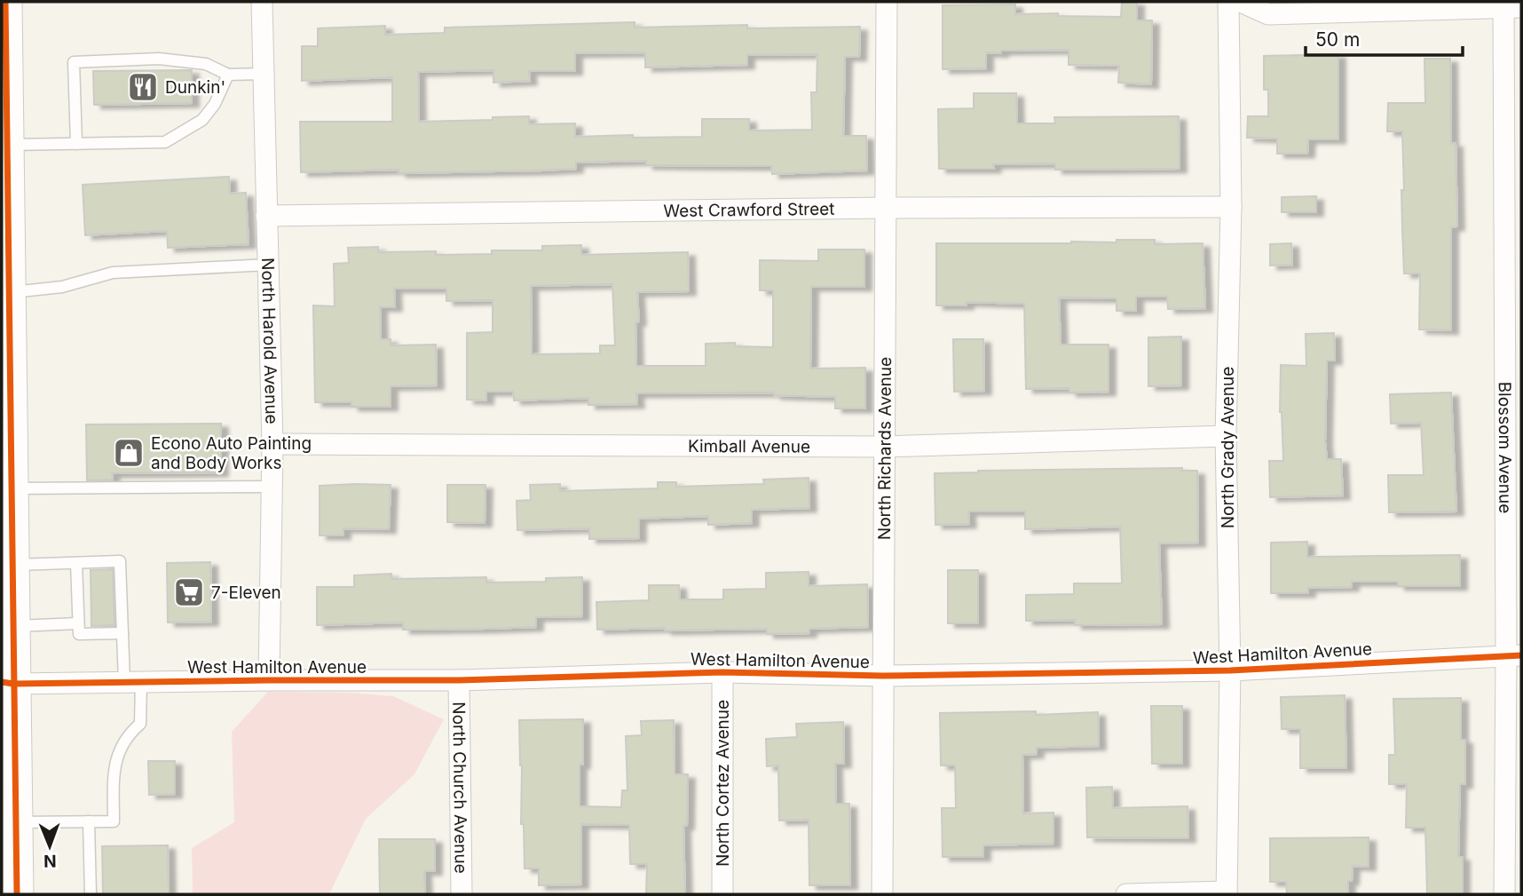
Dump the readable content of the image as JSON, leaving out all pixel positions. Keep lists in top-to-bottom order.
{
  "streets": {
    "street": [
      "West Crawford Street",
      "North Harold Avenue",
      "Kimball Avenue",
      "North Richards Avenue",
      "North Grady Avenue",
      "Blossom Avenue",
      "West Hamilton Avenue",
      "North Cortez Avenue",
      "North Church Avenue"
    ]
  },
  "crossings": [
    ["West Crawford Street", "North Harold Avenue"],
    ["West Crawford Street", "North Richards Avenue"],
    ["West Crawford Street", "North Grady Avenue"],
    ["North Harold Avenue", "Kimball Avenue"],
    ["North Harold Avenue", "West Hamilton Avenue"],
    ["Kimball Avenue", "North Richards Avenue"],
    ["Kimball Avenue", "North Grady Avenue"],
    ["North Richards Avenue", "West Hamilton Avenue"],
    ["North Grady Avenue", "West Hamilton Avenue"],
    ["Blossom Avenue", "West Hamilton Avenue"],
    ["West Hamilton Avenue", "North Cortez Avenue"],
    ["West Hamilton Avenue", "North Church Avenue"]
  ],
  "places": {
    "restaurant": ["Dunkin'"],
    "shop": ["Econo Auto Painting and Body Works"],
    "supermarket": ["7-Eleven"]
  },
  "scale_bar": "50 m",
  "north": "bottom"
}
